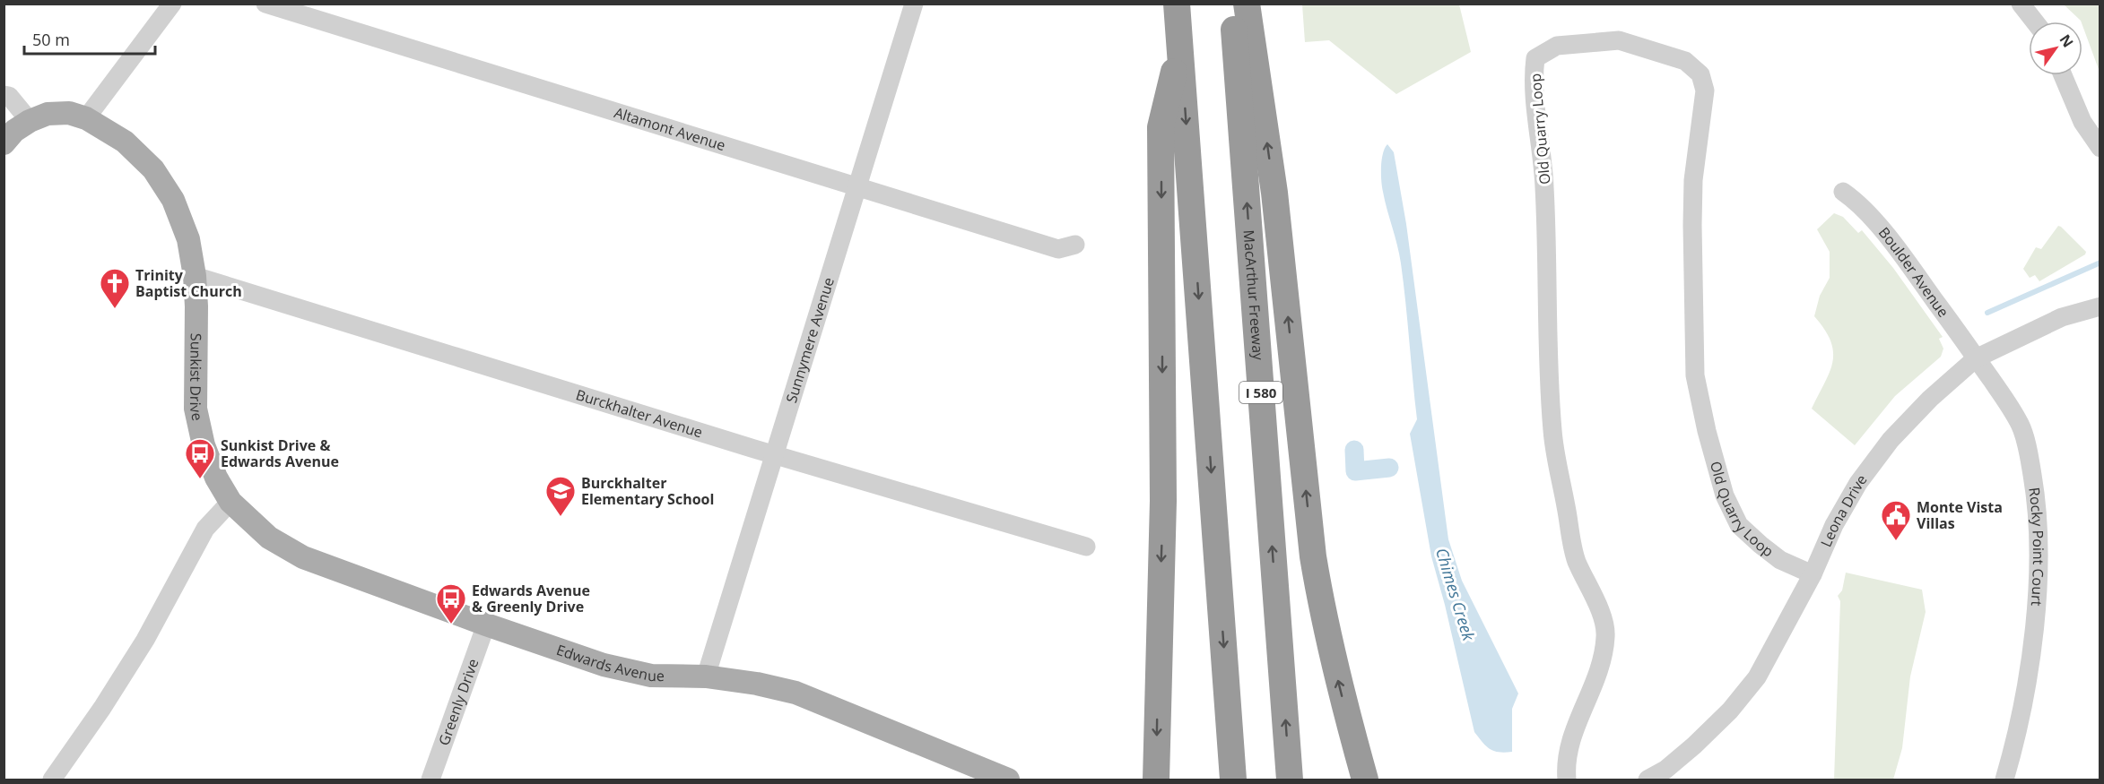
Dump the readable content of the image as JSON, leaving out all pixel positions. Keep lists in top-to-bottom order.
{
  "streets": {
    "highway": ["MacArthur Freeway", "I 580"],
    "main road": ["Sunkist Drive", "Edwards Avenue"],
    "street": [
      "Altamont Avenue",
      "Old Quarry Loop",
      "Boulder Avenue",
      "Sunnymere Avenue",
      "Burckhalter Avenue",
      "Leona Drive",
      "Rocky Point Court",
      "Greenly Drive"
    ]
  },
  "crossings": [
    ["Altamont Avenue", "Sunnymere Avenue"],
    ["Old Quarry Loop", "Leona Drive"],
    ["Boulder Avenue", "Leona Drive"],
    ["Boulder Avenue", "Rocky Point Court"],
    ["Sunnymere Avenue", "Burckhalter Avenue"],
    ["Sunnymere Avenue", "Edwards Avenue"],
    ["Sunkist Drive", "Burckhalter Avenue"],
    ["Sunkist Drive", "Edwards Avenue"],
    ["Leona Drive", "Rocky Point Court"],
    ["Edwards Avenue", "Greenly Drive"]
  ],
  "water": ["Chimes Creek"],
  "places": {
    "church": ["Trinity Baptist Church"],
    "bus stop": ["Sunkist Drive & Edwards Avenue", "Edwards Avenue & Greenly Drive"],
    "school or university": ["Burckhalter Elementary School"],
    "public building": ["Monte Vista Villas"]
  },
  "scale_bar": "50 m",
  "north": "top right"
}
